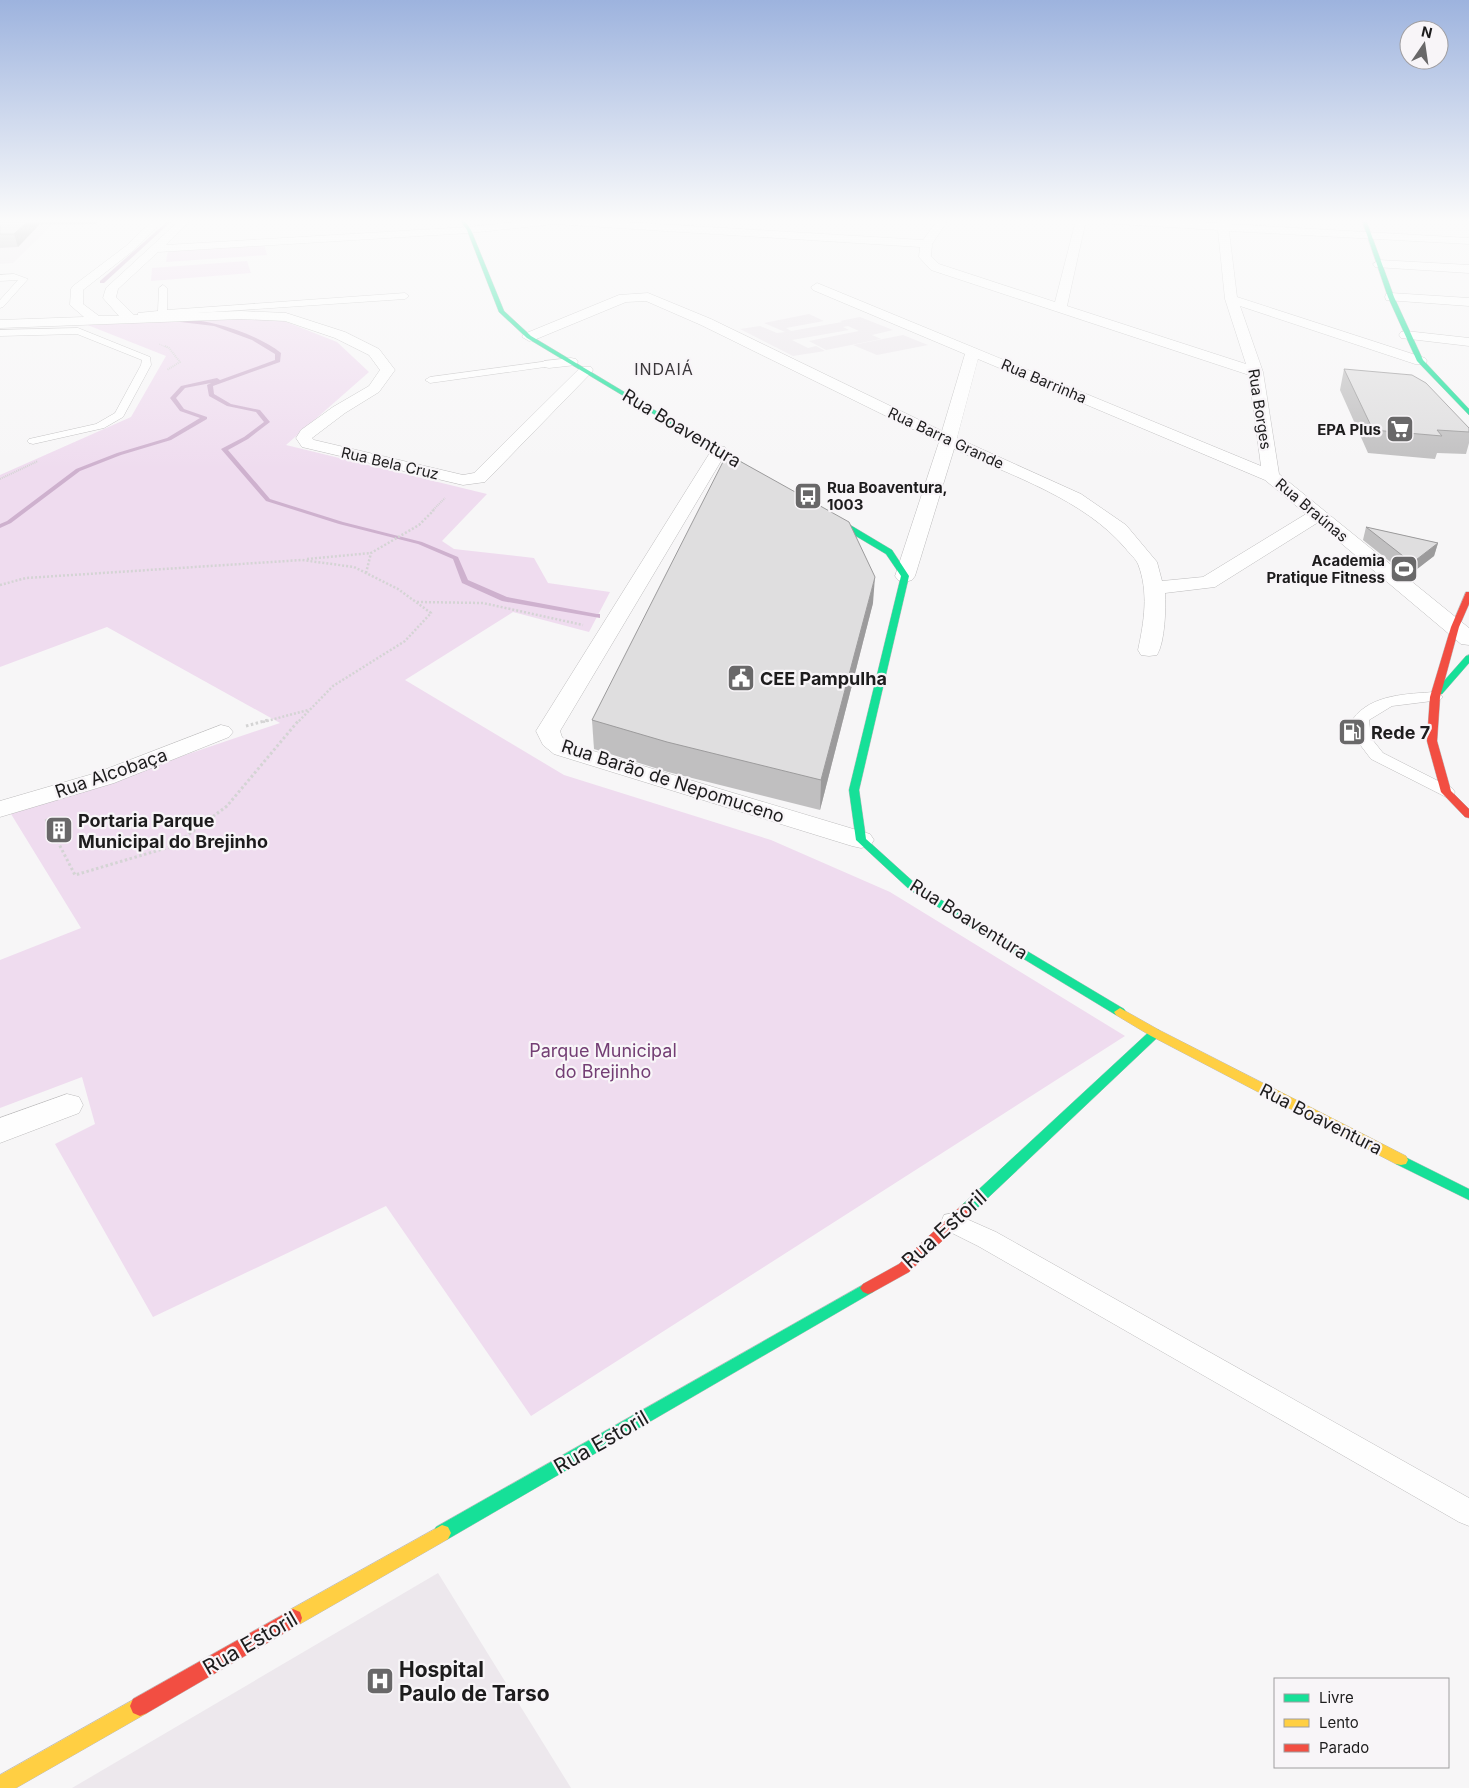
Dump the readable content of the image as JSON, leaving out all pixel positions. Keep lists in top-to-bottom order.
{
  "streets": {
    "street": [
      "Rua Barrinha",
      "Rua Borges",
      "Rua Boaventura",
      "Rua Barra Grande",
      "Rua Bela Cruz",
      "Rua Braúnas",
      "Rua Alcobaça",
      "Rua Barão de Nepomuceno",
      "Rua Estoril"
    ]
  },
  "crossings": [
    ["Rua Barrinha", "Rua Borges"],
    ["Rua Barrinha", "Rua Braúnas"],
    ["Rua Borges", "Rua Braúnas"],
    ["Rua Boaventura", "Rua Barra Grande"],
    ["Rua Boaventura", "Rua Barão de Nepomuceno"],
    ["Rua Boaventura", "Rua Estoril"]
  ],
  "districts": ["INDAIÁ"],
  "parks": ["Parque Municipal do Brejinho"],
  "places": {
    "supermarket": ["EPA Plus"],
    "bus stop": ["Rua Boaventura, 1003"],
    "sports": ["Academia Pratique Fitness"],
    "public building": ["CEE Pampulha"],
    "fuel station": ["Rede 7"],
    "building": ["Portaria Parque Municipal do Brejinho"],
    "hospital": ["Hospital Paulo de Tarso"]
  },
  "legend": ["Livre", "Lento", "Parado"],
  "north": "top"
}
